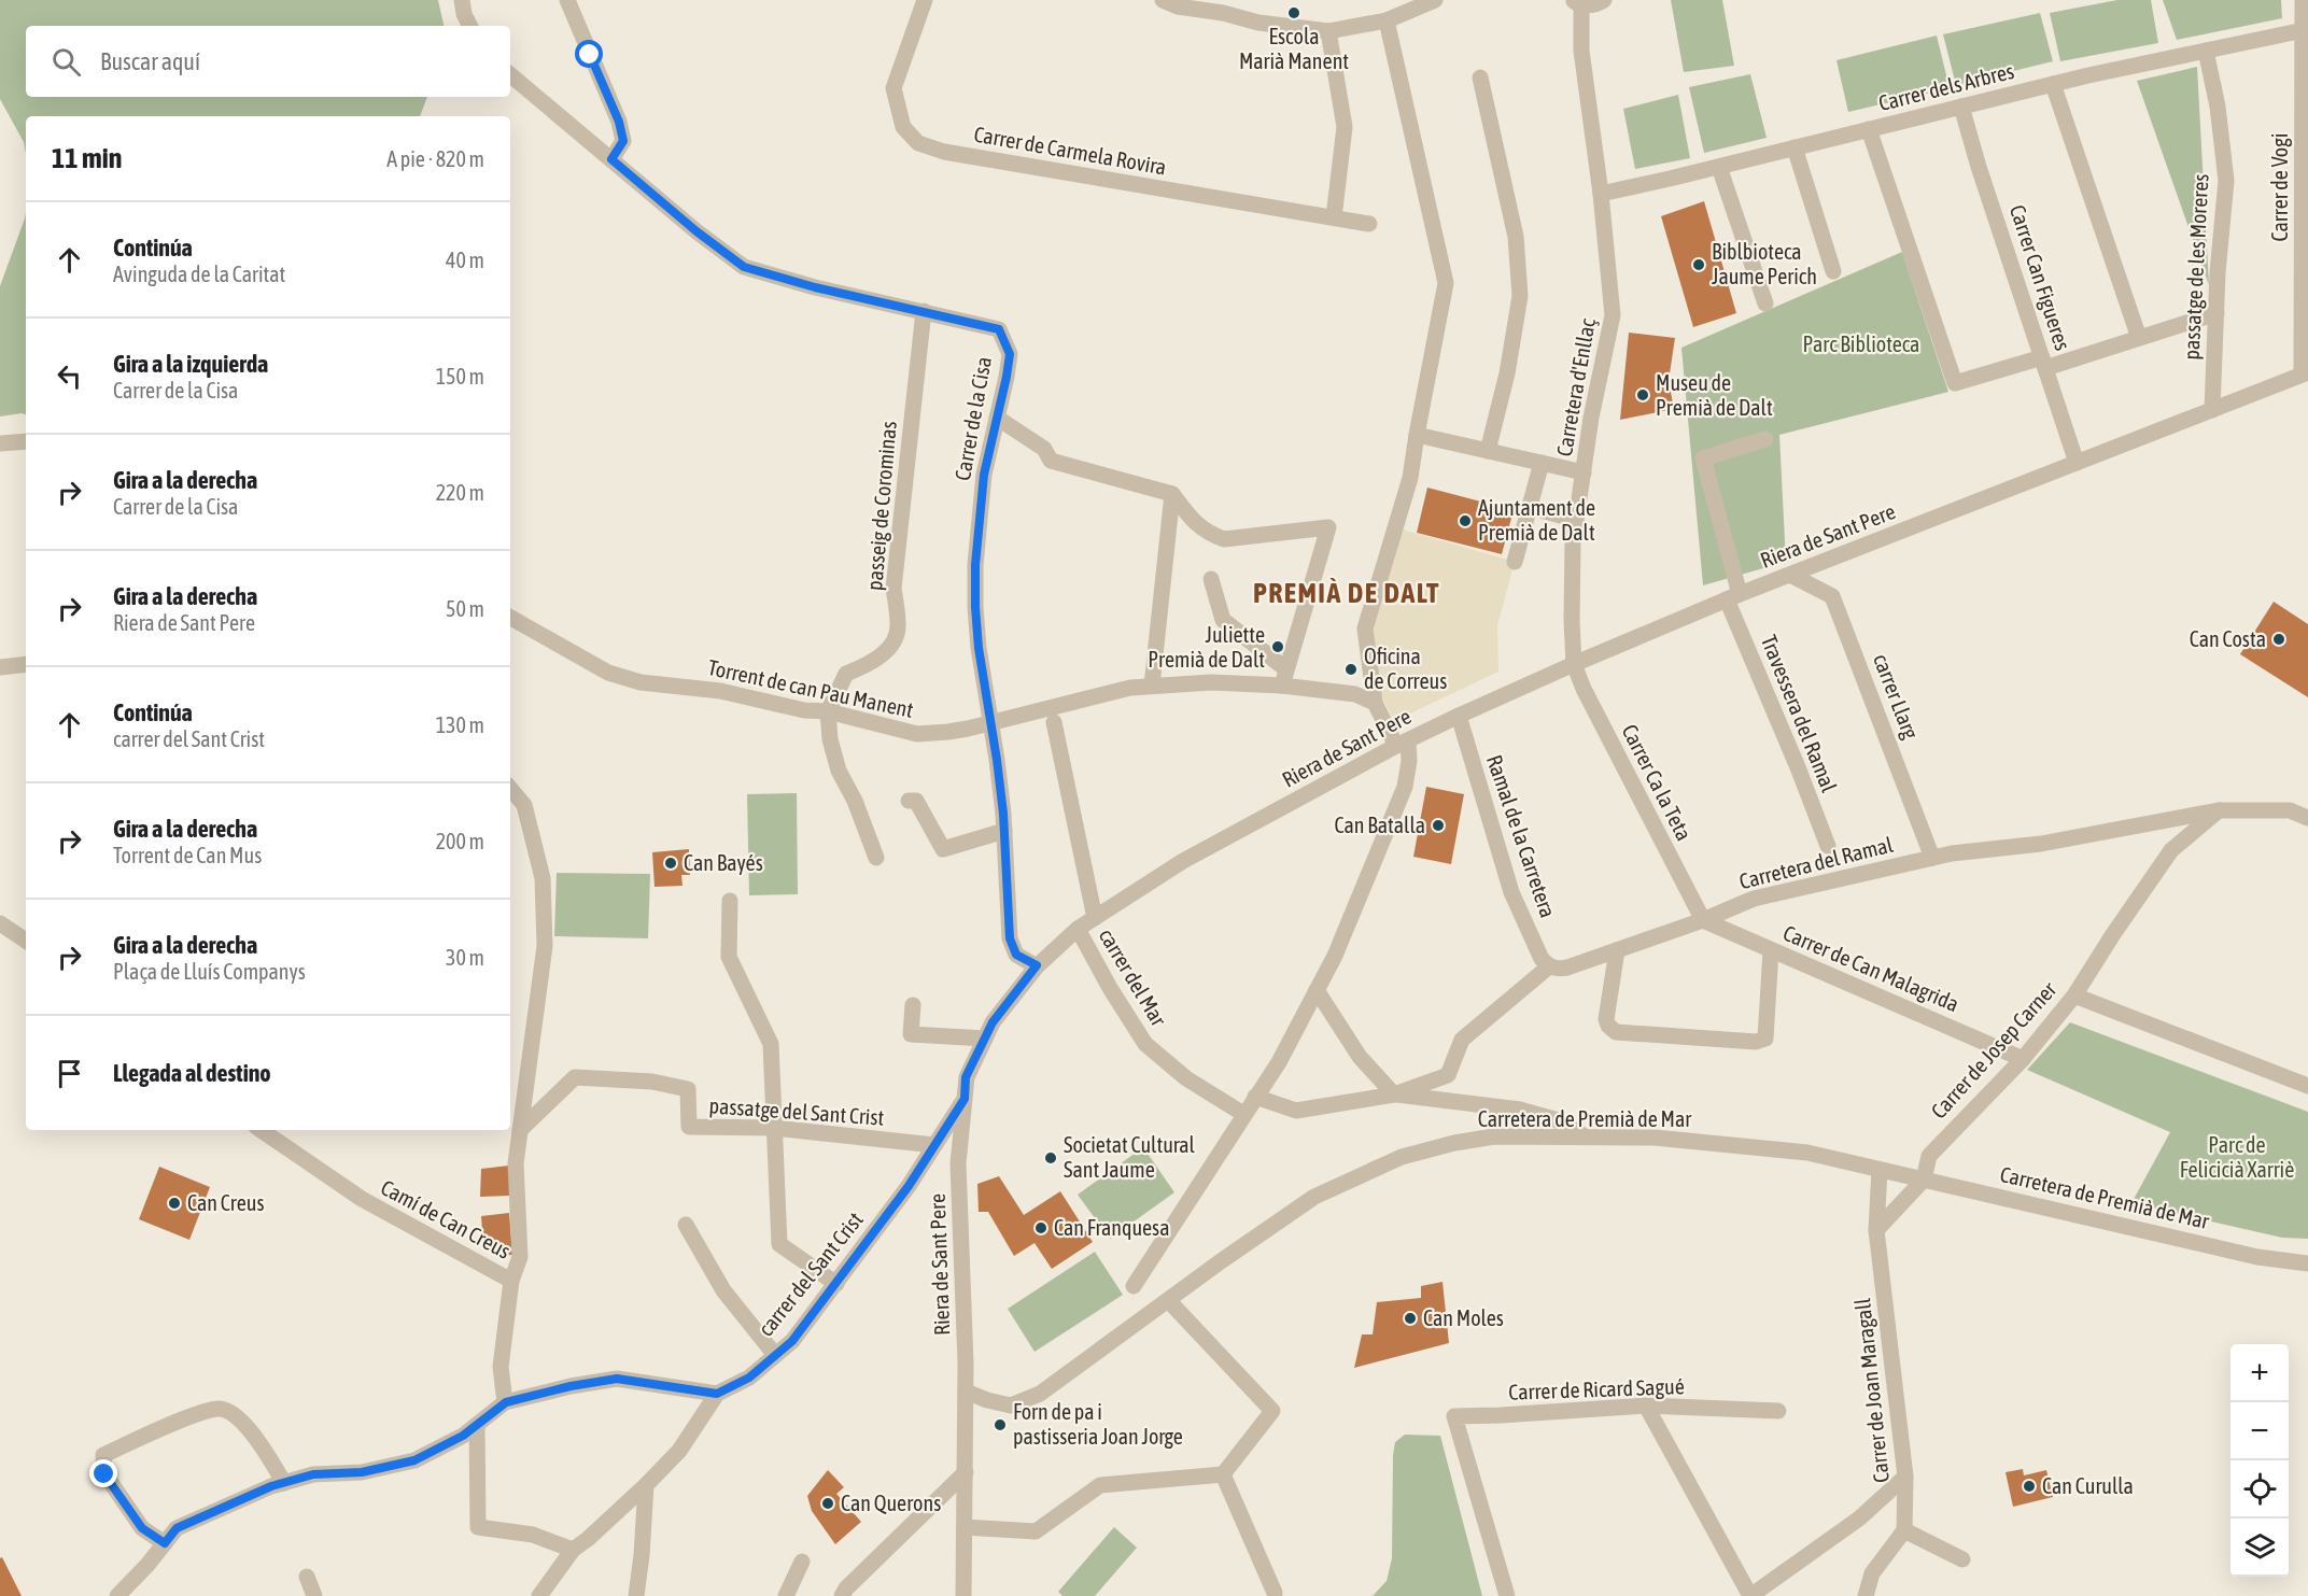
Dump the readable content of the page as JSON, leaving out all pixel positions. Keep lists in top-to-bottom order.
{
  "streets": {
    "street": [
      "Carrer dels Arbres",
      "Carrer de Carmela Rovira",
      "Carrer de Vogi",
      "passatge de les Moreres",
      "Carrer Can Figueres",
      "Carretera d'Enllaç",
      "Carrer de la Cisa",
      "passeig de Corominas",
      "Riera de Sant Pere",
      "Torrent de can Pau Manent",
      "carrer Llarg",
      "Travessera del Ramal",
      "Carrer Ca la Teta",
      "Ramal de la Carretera",
      "Carretera del Ramal",
      "Carrer de Can Malagrida",
      "carrer del Mar",
      "Carrer de Josep Carner",
      "passatge del Sant Crist",
      "Carretera de Premià de Mar",
      "Camí de Can Creus",
      "carrer del Sant Crist",
      "Carrer de Ricard Sagué",
      "Carrer de Joan Maragall"
    ]
  },
  "crossings": [
    ["Carrer dels Arbres", "Carrer de Vogi"],
    ["Carrer dels Arbres", "passatge de les Moreres"],
    ["Carrer dels Arbres", "Carrer Can Figueres"],
    ["Carrer dels Arbres", "Carretera d'Enllaç"],
    ["Carrer de Vogi", "Riera de Sant Pere"],
    ["passatge de les Moreres", "Riera de Sant Pere"],
    ["Carrer Can Figueres", "Riera de Sant Pere"],
    ["Carretera d'Enllaç", "Riera de Sant Pere"],
    ["Carretera d'Enllaç", "Carrer Ca la Teta"],
    ["Carrer de la Cisa", "passeig de Corominas"],
    ["Carrer de la Cisa", "Riera de Sant Pere"],
    ["Carrer de la Cisa", "Torrent de can Pau Manent"],
    ["passeig de Corominas", "Torrent de can Pau Manent"],
    ["Riera de Sant Pere", "carrer Llarg"],
    ["Riera de Sant Pere", "Travessera del Ramal"],
    ["Riera de Sant Pere", "Carrer Ca la Teta"],
    ["Riera de Sant Pere", "Ramal de la Carretera"],
    ["Riera de Sant Pere", "carrer del Mar"],
    ["Riera de Sant Pere", "Carretera de Premià de Mar"],
    ["Riera de Sant Pere", "carrer del Sant Crist"],
    ["carrer Llarg", "Carretera del Ramal"],
    ["Carrer Ca la Teta", "Carretera del Ramal"],
    ["Carrer Ca la Teta", "Carrer de Can Malagrida"],
    ["Ramal de la Carretera", "Carretera del Ramal"],
    ["Carretera del Ramal", "Carrer de Can Malagrida"],
    ["Carretera del Ramal", "Carrer de Josep Carner"],
    ["Carrer de Can Malagrida", "Carrer de Josep Carner"],
    ["Carrer de Josep Carner", "Carretera de Premià de Mar"],
    ["Carrer de Josep Carner", "Carrer de Joan Maragall"],
    ["passatge del Sant Crist", "carrer del Sant Crist"],
    ["Carretera de Premià de Mar", "Carrer de Joan Maragall"]
  ],
  "districts": ["PREMIÀ DE DALT"],
  "parks": ["Parc Biblioteca", "Parc de Felicicià Xarriè"],
  "places": [
    "Escola Marià Manent",
    "Biblbioteca Jaume Perich",
    "Museu de Premià de Dalt",
    "Ajuntament de Premià de Dalt",
    "Can Costa",
    "Juliette Premià de Dalt",
    "Oficina de Correus",
    "Can Batalla",
    "Can Bayés",
    "Societat Cultural Sant Jaume",
    "Can Creus",
    "Can Franquesa",
    "Can Moles",
    "Forn de pa i pastisseria Joan Jorge",
    "Can Curulla",
    "Can Querons"
  ],
  "page": {
    "search": "Buscar aquí",
    "heading": ["11 min", "A pie · 820 m"],
    "list": [
      ["Continúa", "Avinguda de la Caritat", "40 m"],
      ["Gira a la izquierda", "Carrer de la Cisa", "150 m"],
      ["Gira a la derecha", "Carrer de la Cisa", "220 m"],
      ["Gira a la derecha", "Riera de Sant Pere", "50 m"],
      ["Continúa", "carrer del Sant Crist", "130 m"],
      ["Gira a la derecha", "Torrent de Can Mus", "200 m"],
      ["Gira a la derecha", "Plaça de Lluís Companys", "30 m"],
      "Llegada al destino"
    ],
    "map_buttons": ["+", "−"]
  }
}
